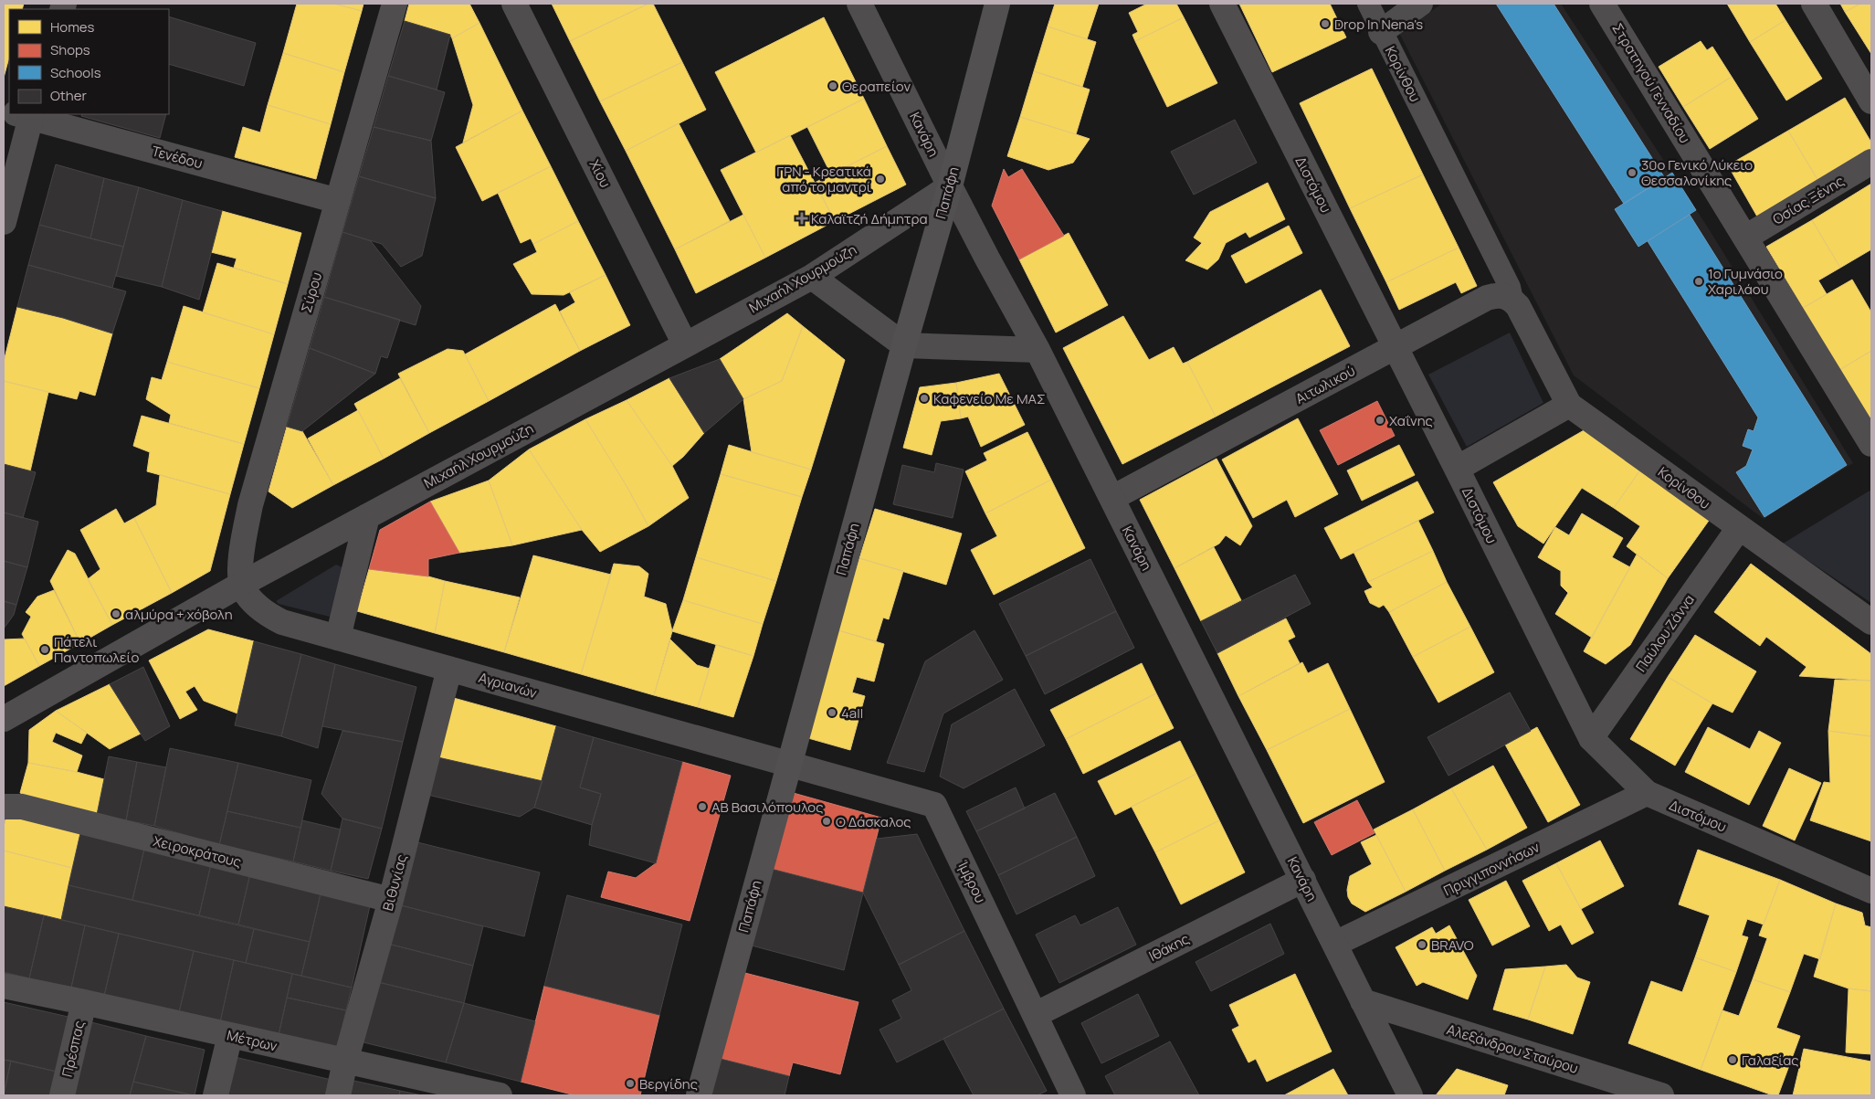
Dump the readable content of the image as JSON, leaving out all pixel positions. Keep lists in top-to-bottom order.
{
  "streets": {
    "main road": ["Παπάφη"],
    "street": [
      "Κορίνθου",
      "Στρατηγού Γενναδίου",
      "Κανάρη",
      "Τενέδου",
      "Χίου",
      "Διστόμου",
      "Οσίας Ξένης",
      "Μιχαήλ Χουρμούζη",
      "Σύρου",
      "Αιτωλικού",
      "Παύλου Ζάννα",
      "Αγριανών",
      "Χειροκράτους",
      "Πριγγιποννήσων",
      "Ίμβρου",
      "Βιθυνίας",
      "Ιθάκης",
      "Μέτρων",
      "Πρέσπας",
      "Αλεξάνδρου Σταύρου"
    ]
  },
  "crossings": [
    ["Κορίνθου", "Αιτωλικού"],
    ["Κορίνθου", "Παύλου Ζάννα"],
    ["Στρατηγού Γενναδίου", "Οσίας Ξένης"],
    ["Κανάρη", "Παπάφη"],
    ["Κανάρη", "Μιχαήλ Χουρμούζη"],
    ["Κανάρη", "Αιτωλικού"],
    ["Κανάρη", "Πριγγιποννήσων"],
    ["Κανάρη", "Ιθάκης"],
    ["Κανάρη", "Αλεξάνδρου Σταύρου"],
    ["Τενέδου", "Σύρου"],
    ["Χίου", "Μιχαήλ Χουρμούζη"],
    ["Διστόμου", "Αιτωλικού"],
    ["Διστόμου", "Παύλου Ζάννα"],
    ["Διστόμου", "Πριγγιποννήσων"],
    ["Παπάφη", "Μιχαήλ Χουρμούζη"],
    ["Παπάφη", "Αγριανών"],
    ["Παπάφη", "Ίμβρου"],
    ["Μιχαήλ Χουρμούζη", "Σύρου"],
    ["Μιχαήλ Χουρμούζη", "Αγριανών"],
    ["Σύρου", "Αγριανών"],
    ["Αγριανών", "Ίμβρου"],
    ["Αγριανών", "Βιθυνίας"],
    ["Χειροκράτους", "Βιθυνίας"],
    ["Ίμβρου", "Ιθάκης"],
    ["Βιθυνίας", "Μέτρων"],
    ["Μέτρων", "Πρέσπας"]
  ],
  "places": {
    "other": [
      "Drop In Nena's",
      "Θεραπείον",
      "30ο Γενικό Λύκειο Θεσσαλονίκης",
      "ΓΡΝ - Κρεατικά από το μαντρί",
      "1ο Γυμνάσιο Χαριλάου",
      "Καφενείο Με ΜΑΣ",
      "Χαΐνης",
      "αλμύρα + χόβολη",
      "Πάτελι Παντοπωλείο",
      "4all",
      "ΑΒ Βασιλόπουλος",
      "Ο Δάσκαλος",
      "BRAVO",
      "Γαλαξίας",
      "Βεργίδης"
    ],
    "health": ["Καλαϊτζή Δήμητρα"]
  },
  "legend": [
    "Homes",
    "Shops",
    "Schools",
    "Other"
  ]
}
